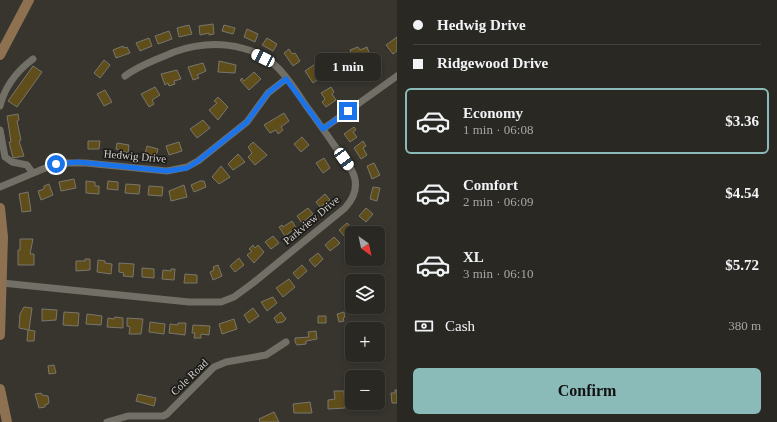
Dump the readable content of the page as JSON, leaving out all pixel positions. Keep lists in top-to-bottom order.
{
  "streets": {
    "street": ["Hedwig Drive", "Parkview Drive", "Cole Road"]
  },
  "crossings": [
    ["Hedwig Drive", "Parkview Drive"]
  ],
  "north": "bottom right",
  "page": {
    "banner": ["Hedwig Drive", "Ridgewood Drive"],
    "bubble": "1 min",
    "list": [
      {
        "name": "Economy",
        "note": "1 min · 06:08",
        "value": "$3.36"
      },
      {
        "name": "Comfort",
        "note": "2 min · 06:09",
        "value": "$4.54"
      },
      {
        "name": "XL",
        "note": "3 min · 06:10",
        "value": "$5.72"
      }
    ],
    "map_buttons": ["+", "−"],
    "pay": ["Cash", "380 m"],
    "buttons": "Confirm"
  }
}
